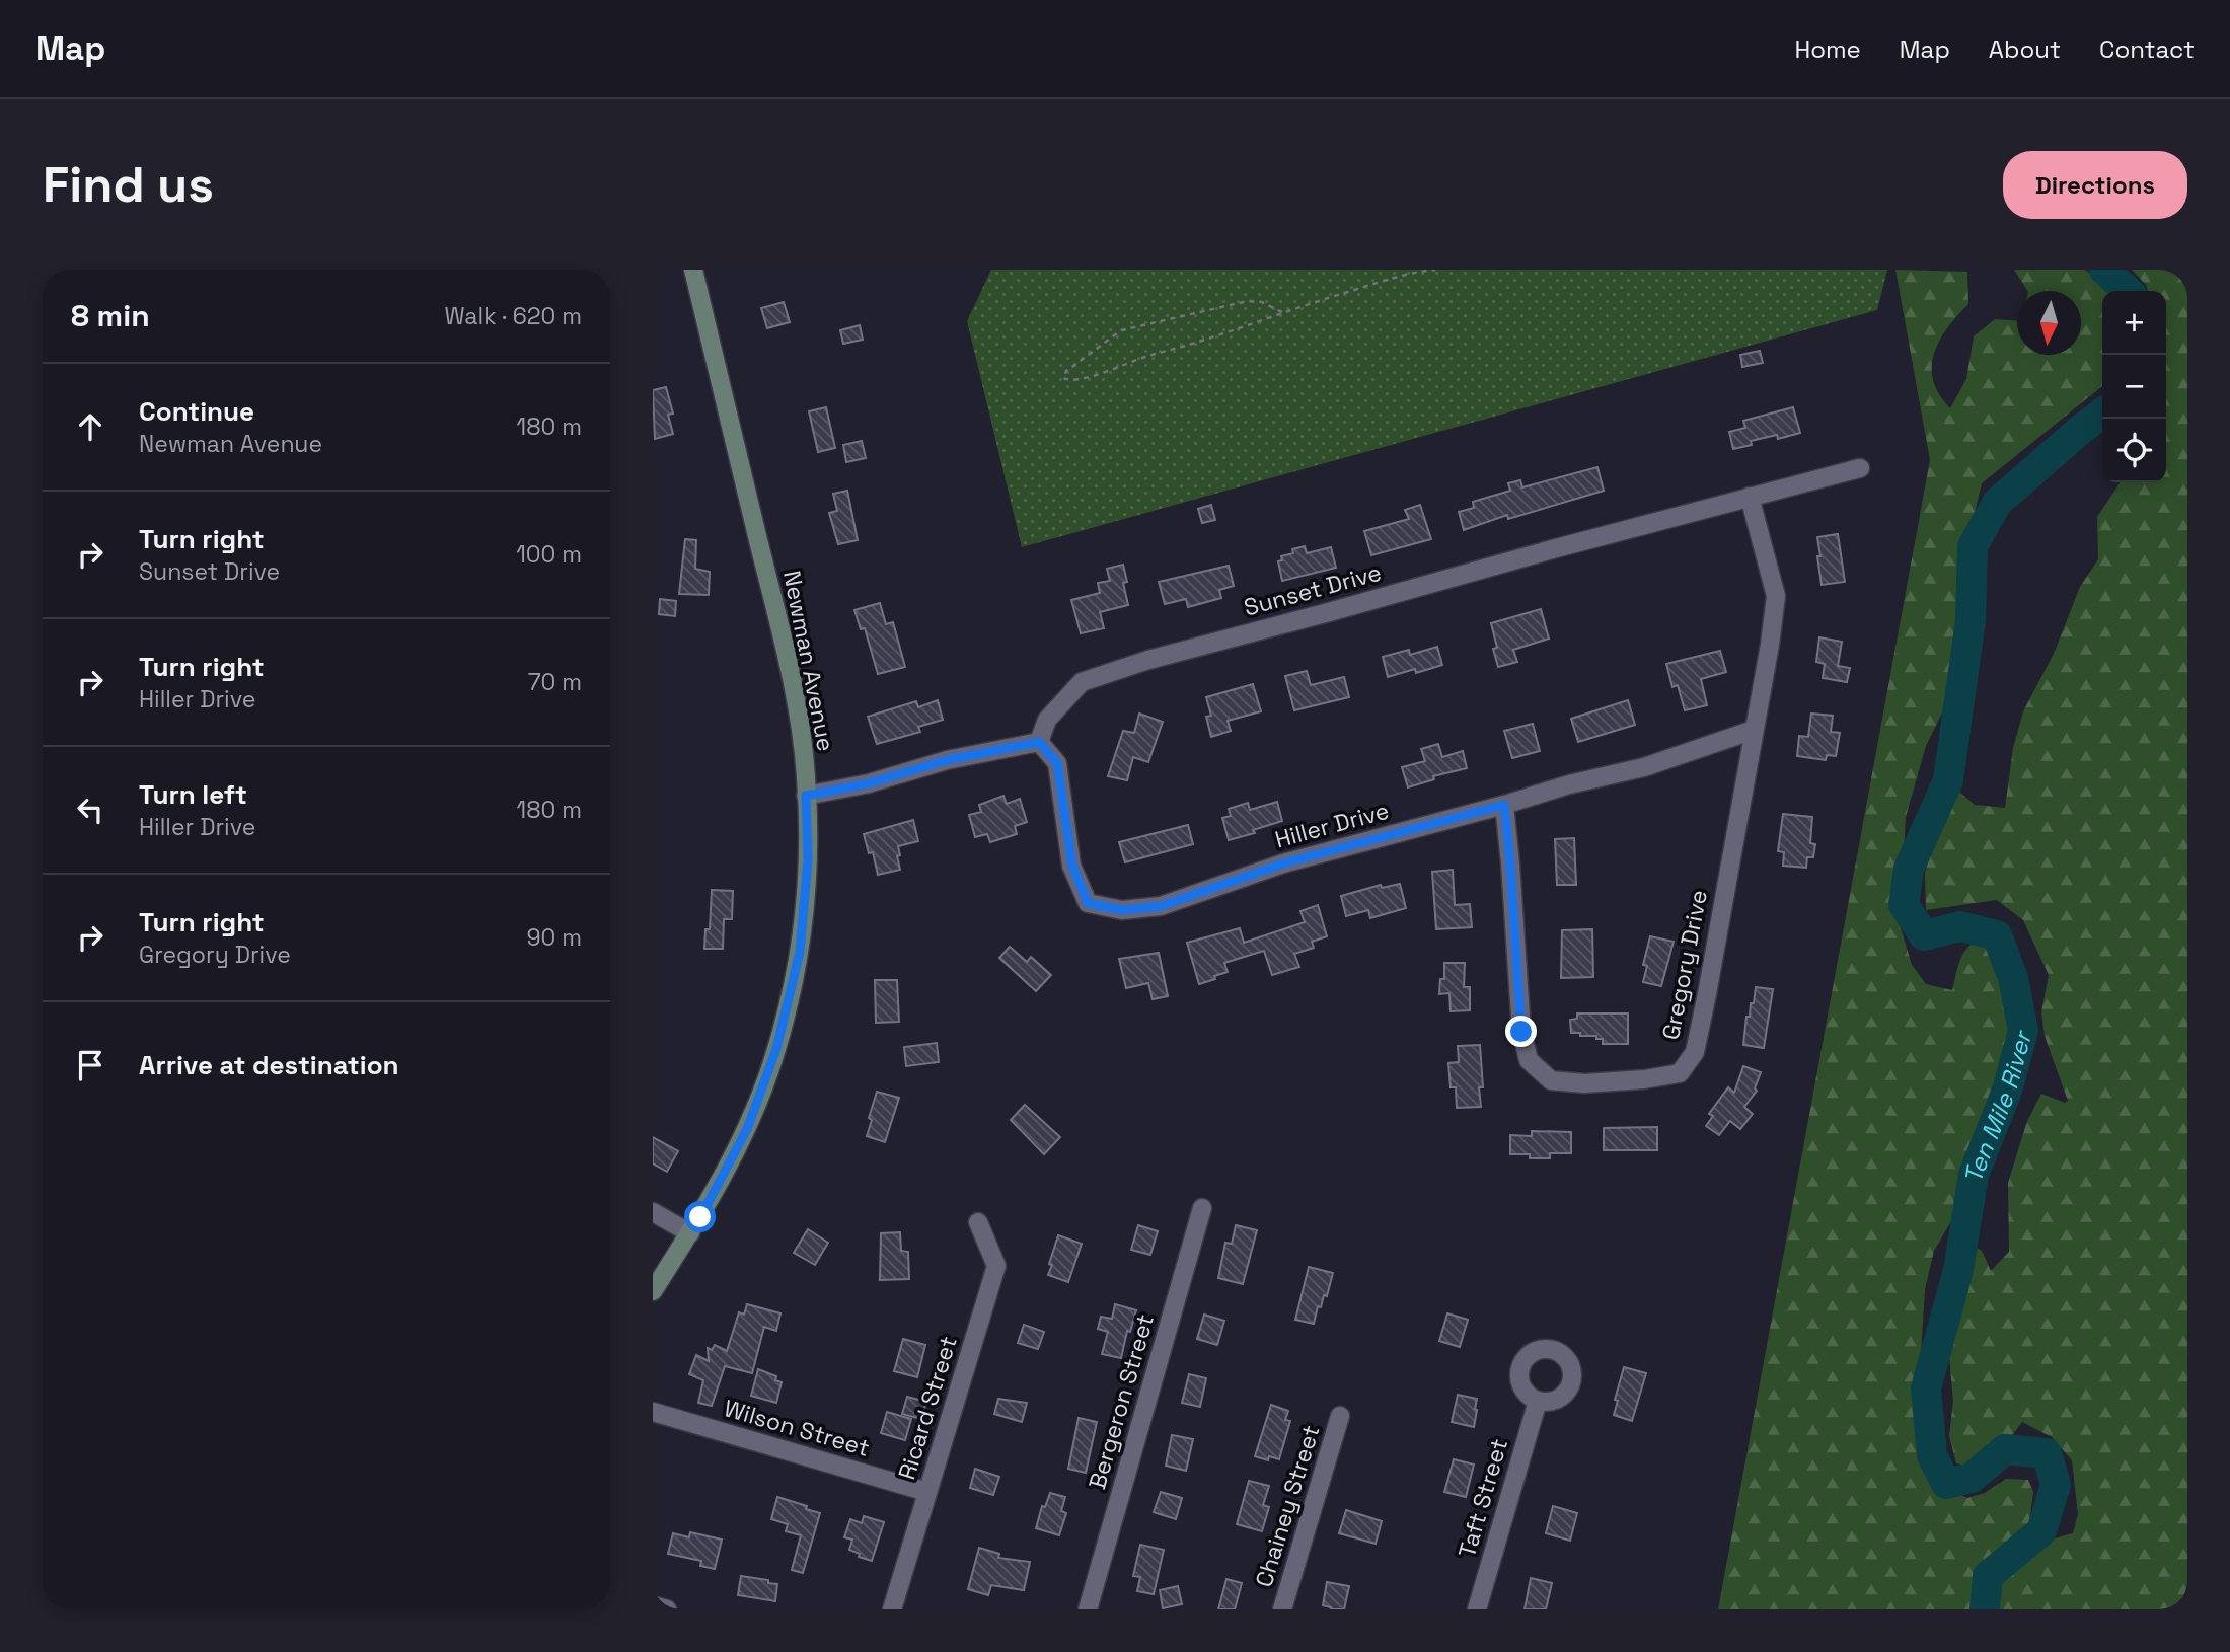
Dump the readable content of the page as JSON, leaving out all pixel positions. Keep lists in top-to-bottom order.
{
  "streets": {
    "main road": ["Newman Avenue"],
    "street": [
      "Sunset Drive",
      "Hiller Drive",
      "Gregory Drive",
      "Bergeron Street",
      "Ricard Street",
      "Wilson Street",
      "Taft Street",
      "Chainey Street"
    ]
  },
  "crossings": [
    ["Sunset Drive", "Hiller Drive"],
    ["Sunset Drive", "Gregory Drive"],
    ["Hiller Drive", "Gregory Drive"],
    ["Ricard Street", "Wilson Street"]
  ],
  "water": ["Ten Mile River"],
  "north": "bottom",
  "page": {
    "header": "Map",
    "nav": [
      "Home",
      "Map",
      "About",
      "Contact"
    ],
    "buttons": "Directions",
    "title": "Find us",
    "heading": ["8 min", "Walk · 620 m"],
    "map_buttons": ["+", "−"],
    "list": [
      ["Continue", "Newman Avenue", "180 m"],
      ["Turn right", "Sunset Drive", "100 m"],
      ["Turn right", "Hiller Drive", "70 m"],
      ["Turn left", "Hiller Drive", "180 m"],
      ["Turn right", "Gregory Drive", "90 m"],
      "Arrive at destination"
    ]
  }
}
